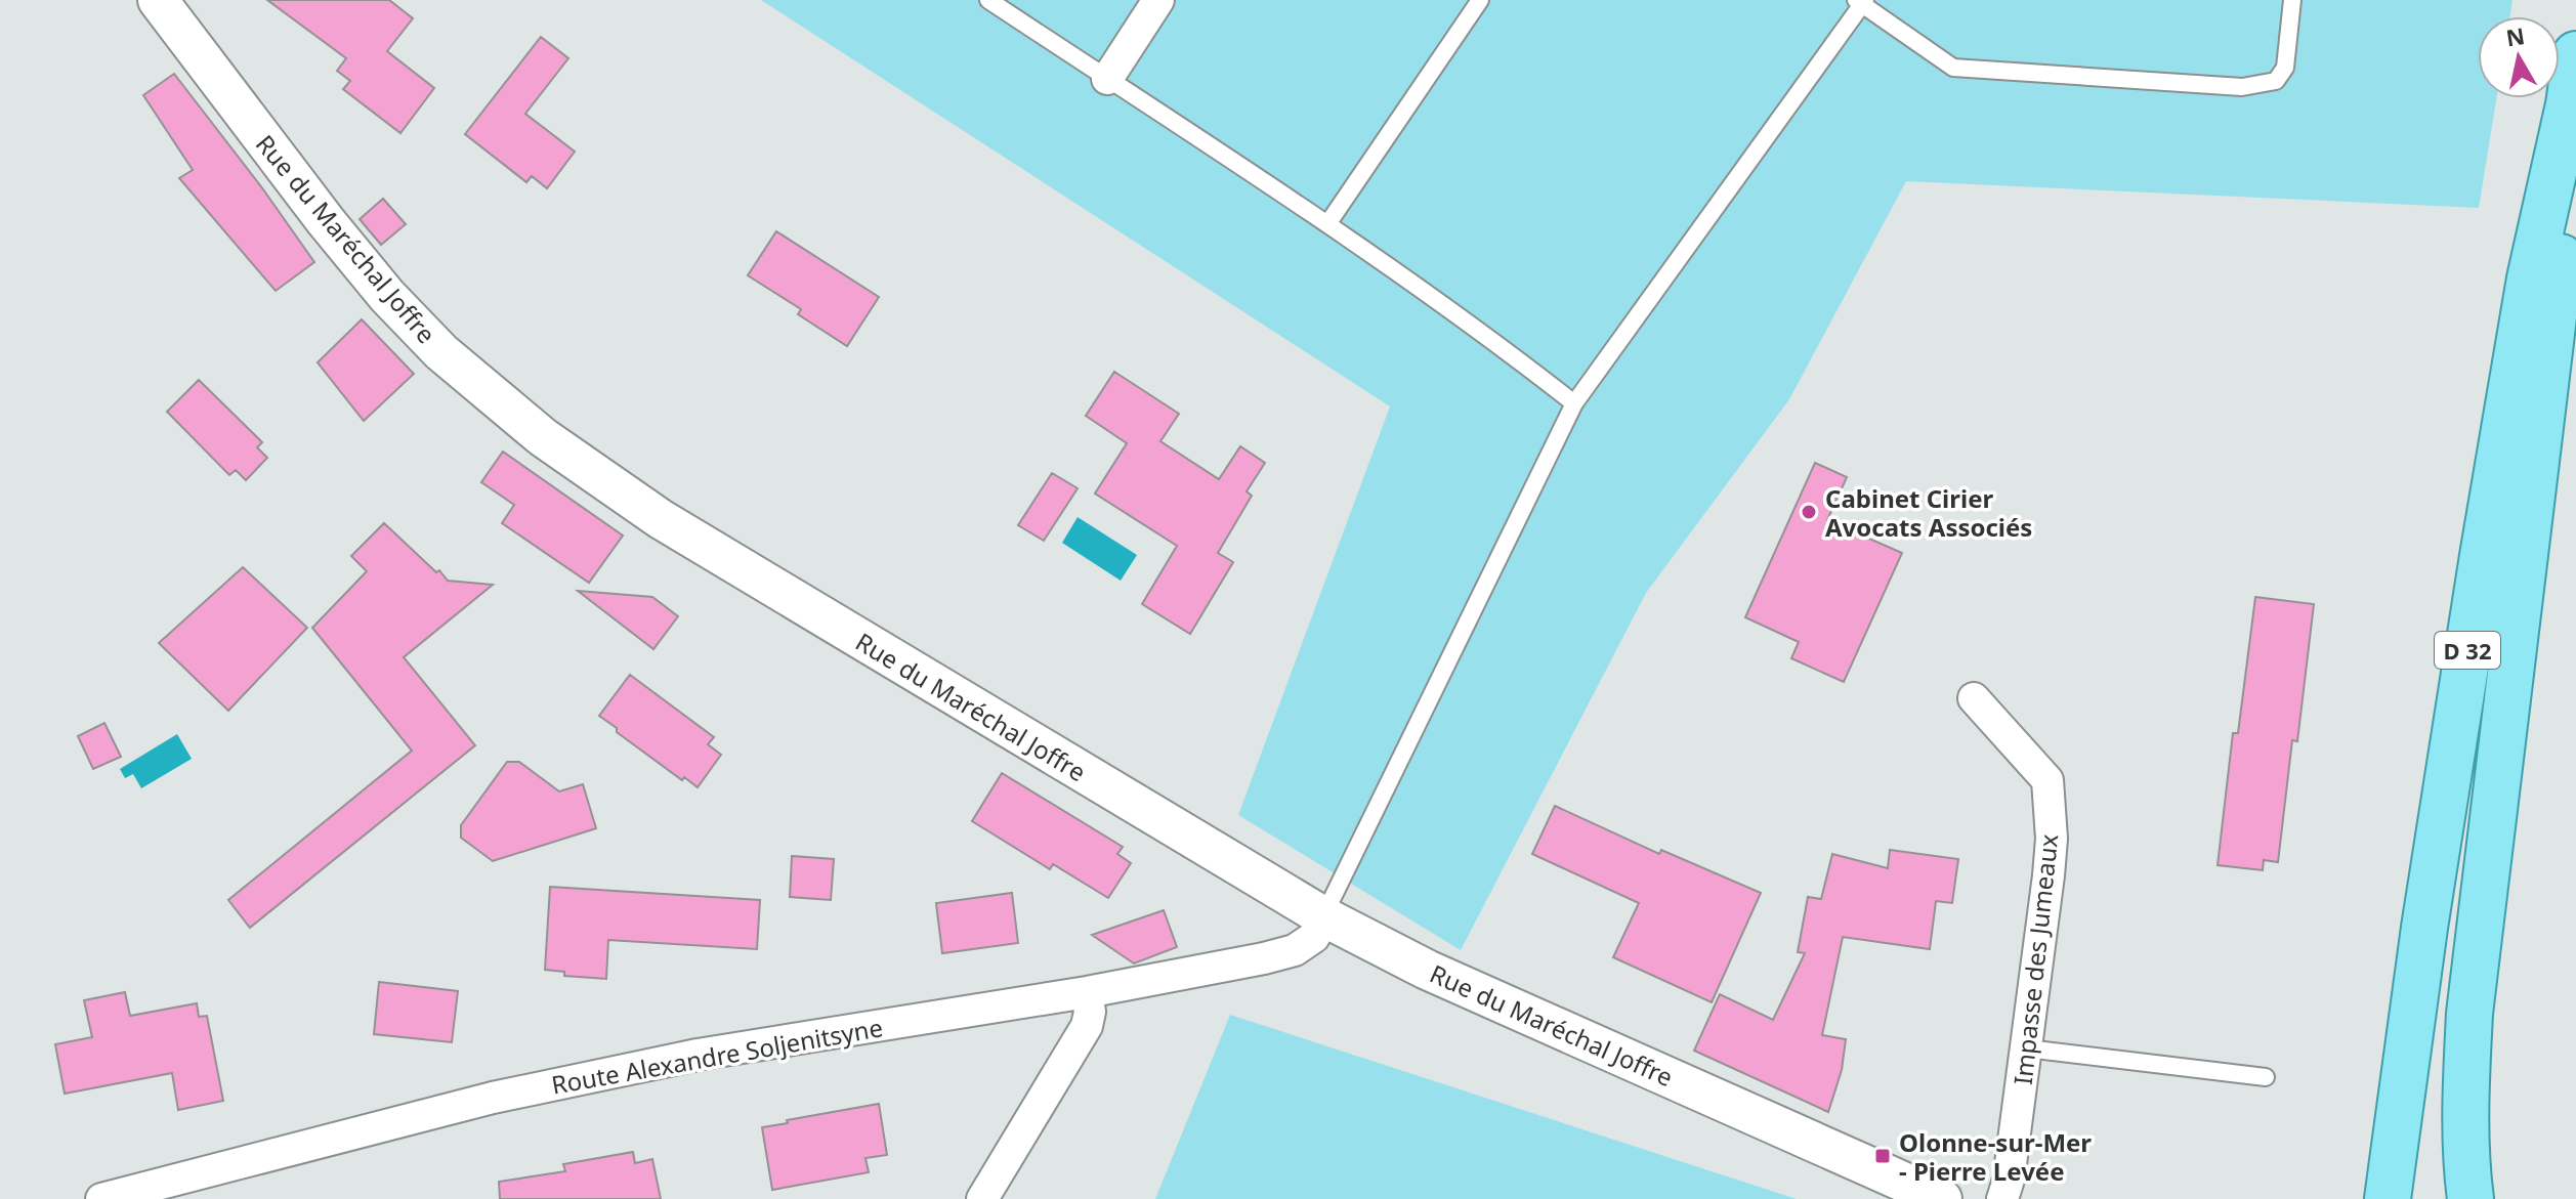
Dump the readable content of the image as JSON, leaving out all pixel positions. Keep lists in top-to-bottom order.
{
  "streets": {
    "main road": ["D 32"],
    "street": ["Rue du Maréchal Joffre", "Impasse des Jumeaux", "Route Alexandre Soljenitsyne"]
  },
  "crossings": [
    ["Rue du Maréchal Joffre", "Route Alexandre Soljenitsyne"]
  ],
  "places": {
    "other": ["Cabinet Cirier Avocats Associés"],
    "transit": ["Olonne-sur-Mer - Pierre Levée"]
  },
  "north": "top"
}
